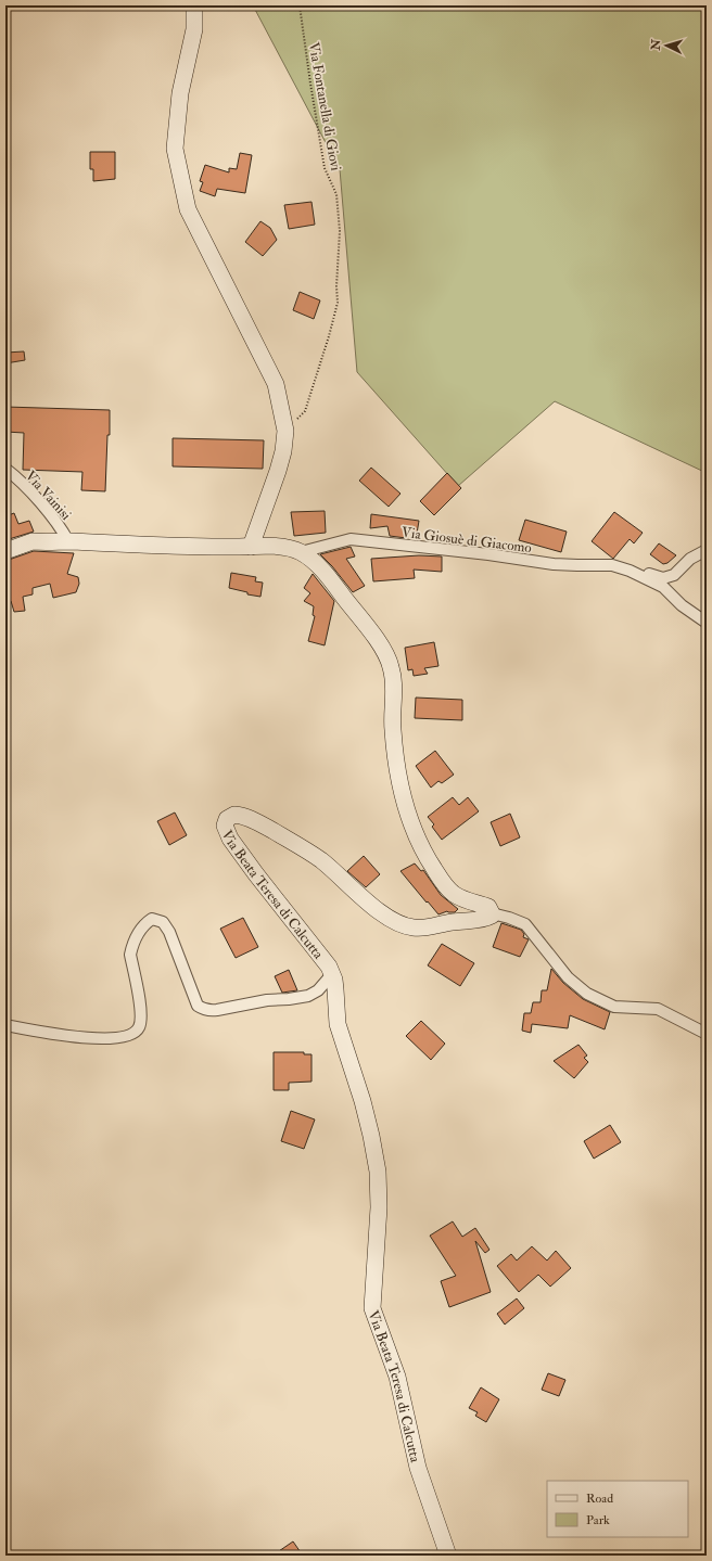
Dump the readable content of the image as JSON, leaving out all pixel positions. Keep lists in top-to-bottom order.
{
  "streets": {
    "street": ["Via Vainisi", "Via Giosuè di Giacomo", "Via Beata Teresa di Calcutta"],
    "path": ["Via Fontanella di Giovi"]
  },
  "legend": ["Road", "Park"],
  "north": "left"
}
